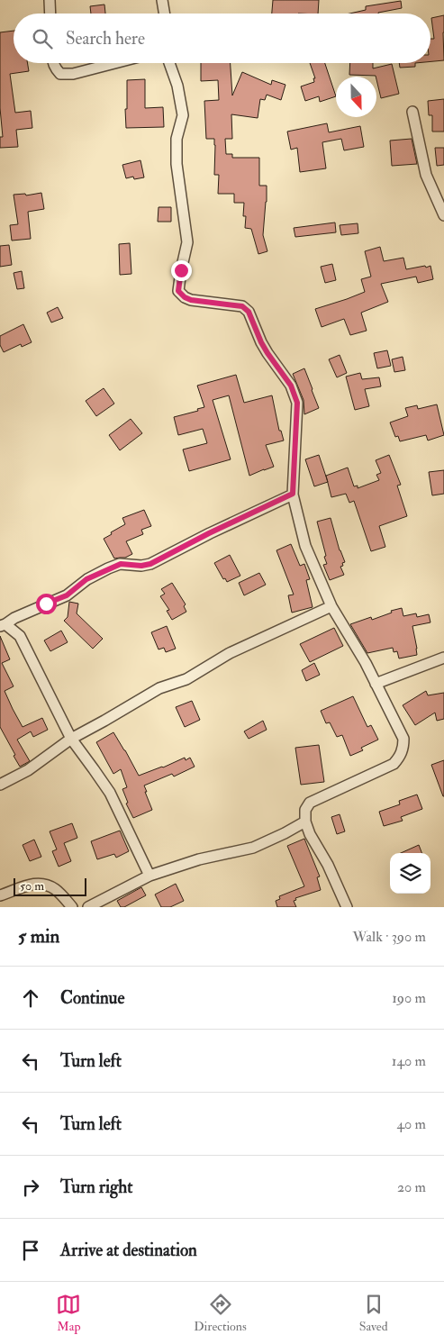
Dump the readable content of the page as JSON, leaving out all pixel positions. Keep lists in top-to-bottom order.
{
  "scale_bar": "50 m",
  "north": "bottom",
  "page": {
    "search": "Search here",
    "scale": "50 m",
    "heading": ["5 min", "Walk · 390 m"],
    "list": [
      ["Continue", "190 m"],
      ["Turn left", "140 m"],
      ["Turn left", "40 m"],
      ["Turn right", "20 m"],
      "Arrive at destination"
    ],
    "nav": ["Map", "Directions", "Saved"]
  }
}
